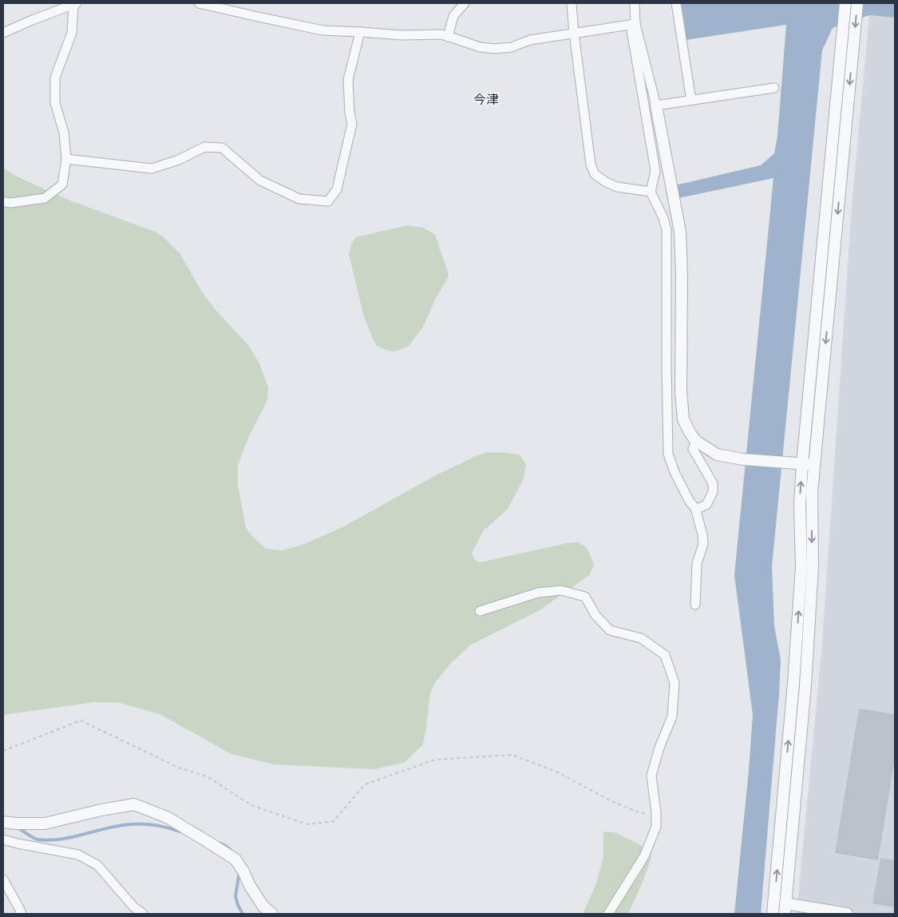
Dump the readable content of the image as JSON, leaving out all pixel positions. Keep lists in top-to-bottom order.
{
  "districts": ["今津"]
}
